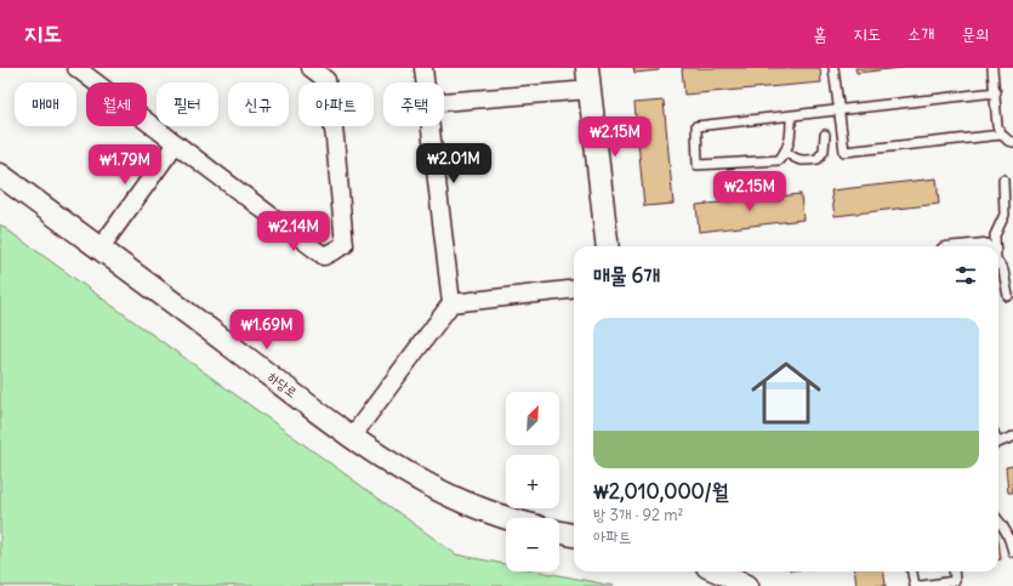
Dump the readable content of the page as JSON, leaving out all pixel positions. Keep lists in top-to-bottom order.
{
  "streets": {
    "street": ["하당로"]
  },
  "north": "top right",
  "page": {
    "header": "지도",
    "nav": [
      "홈",
      "지도",
      "소개",
      "문의"
    ],
    "chip": [
      "매매",
      "월세",
      "필터",
      "신규",
      "아파트",
      "주택"
    ],
    "price": [
      "₩2.15M",
      "₩2.01M",
      "₩1.79M",
      "₩2.15M",
      "₩2.14M",
      "₩1.69M"
    ],
    "heading": "매물 6개",
    "list": [
      {
        "name": "₩2,010,000/월",
        "note": "방 3개 · 92 m² · 아파트"
      }
    ],
    "map_buttons": ["+", "−"]
  }
}
